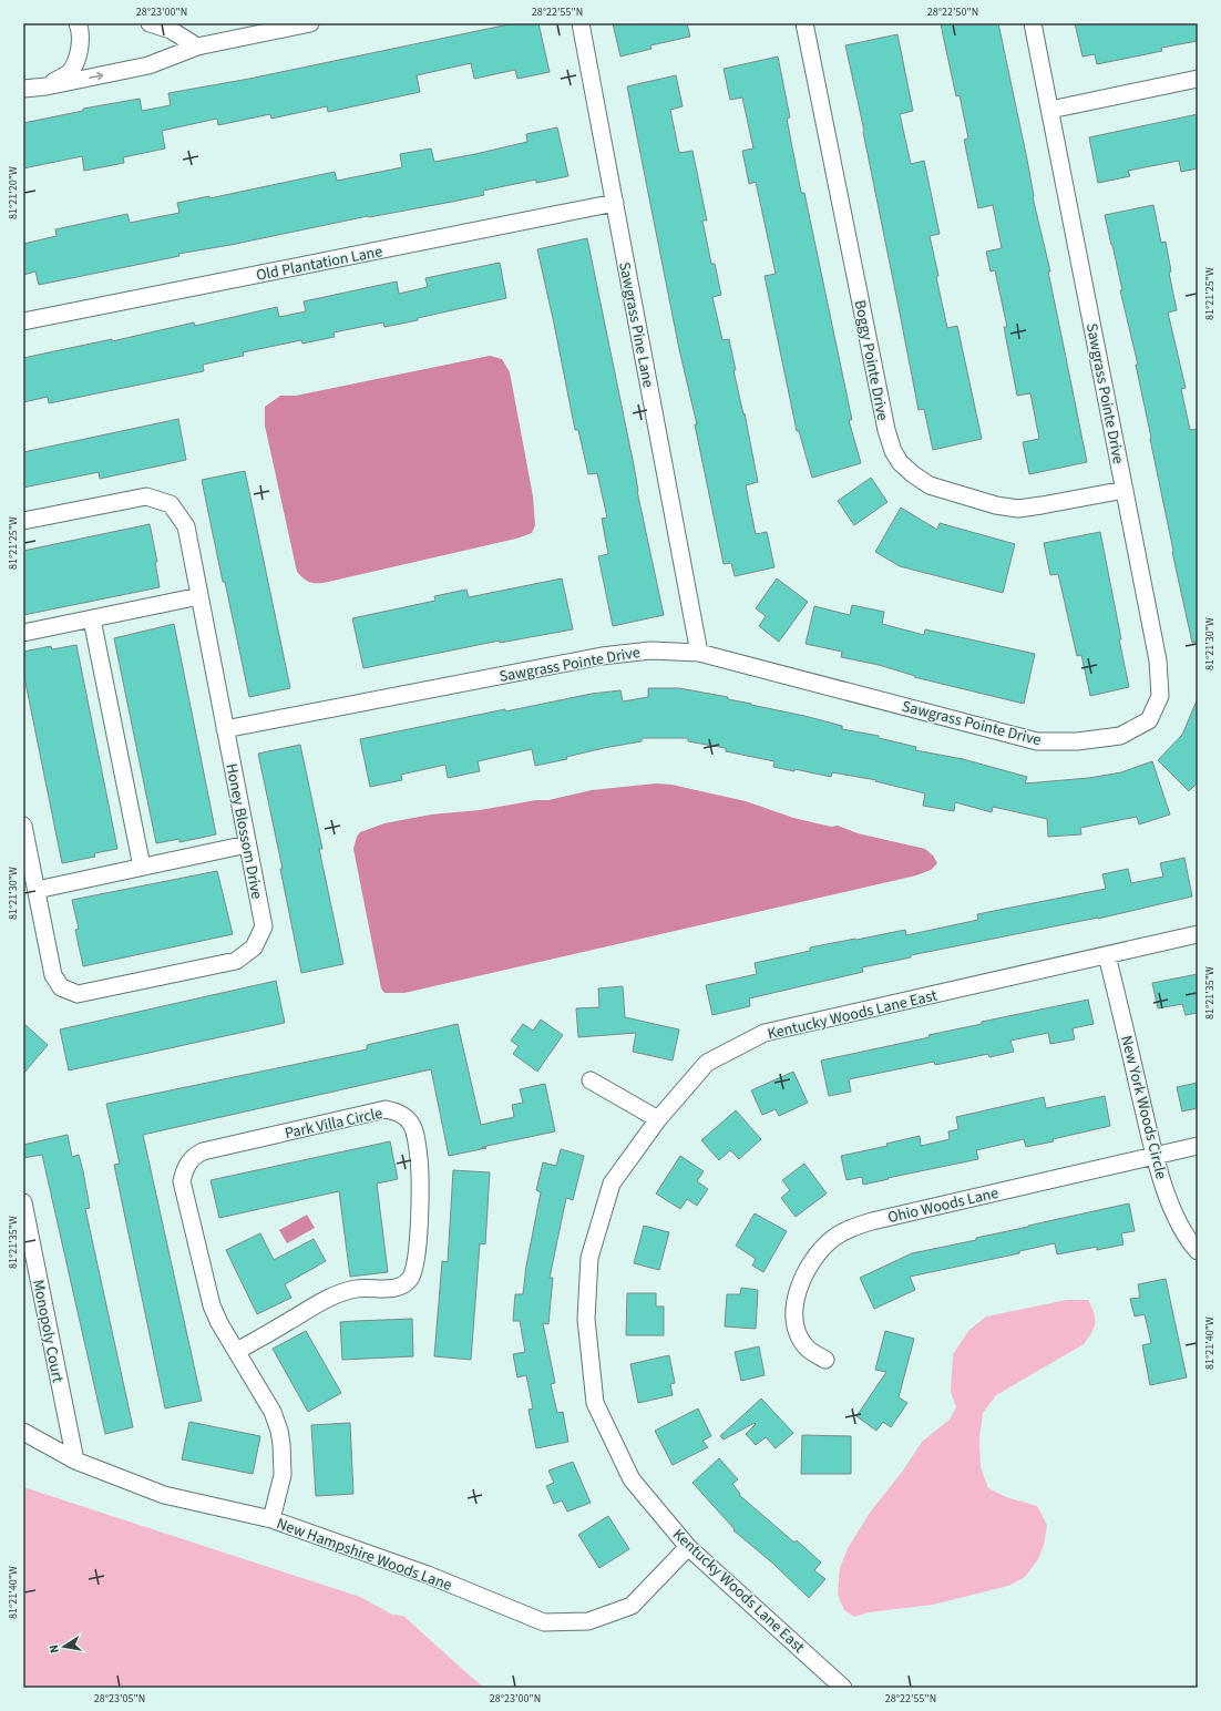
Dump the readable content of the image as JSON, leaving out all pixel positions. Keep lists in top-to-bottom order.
{
  "streets": {
    "street": [
      "Old Plantation Lane",
      "Sawgrass Pine Lane",
      "Boggy Pointe Drive",
      "Sawgrass Pointe Drive",
      "Honey Blossom Drive",
      "Kentucky Woods Lane East",
      "New York Woods Circle",
      "Park Villa Circle",
      "Ohio Woods Lane",
      "Monopoly Court",
      "New Hampshire Woods Lane"
    ]
  },
  "crossings": [
    ["Old Plantation Lane", "Sawgrass Pine Lane"],
    ["Sawgrass Pine Lane", "Sawgrass Pointe Drive"],
    ["Boggy Pointe Drive", "Sawgrass Pointe Drive"],
    ["Sawgrass Pointe Drive", "Honey Blossom Drive"],
    ["Kentucky Woods Lane East", "New York Woods Circle"],
    ["Kentucky Woods Lane East", "New Hampshire Woods Lane"],
    ["New York Woods Circle", "Ohio Woods Lane"],
    ["Park Villa Circle", "New Hampshire Woods Lane"],
    ["Monopoly Court", "New Hampshire Woods Lane"]
  ],
  "north": "left",
  "coordinates": [
    "28°23'00\"N",
    "28°22'55\"N",
    "28°22'50\"N",
    "81°21'20\"W",
    "81°21'25\"W",
    "81°21'30\"W",
    "81°21'35\"W",
    "81°21'40\"W",
    "28°23'05\"N"
  ]
}
